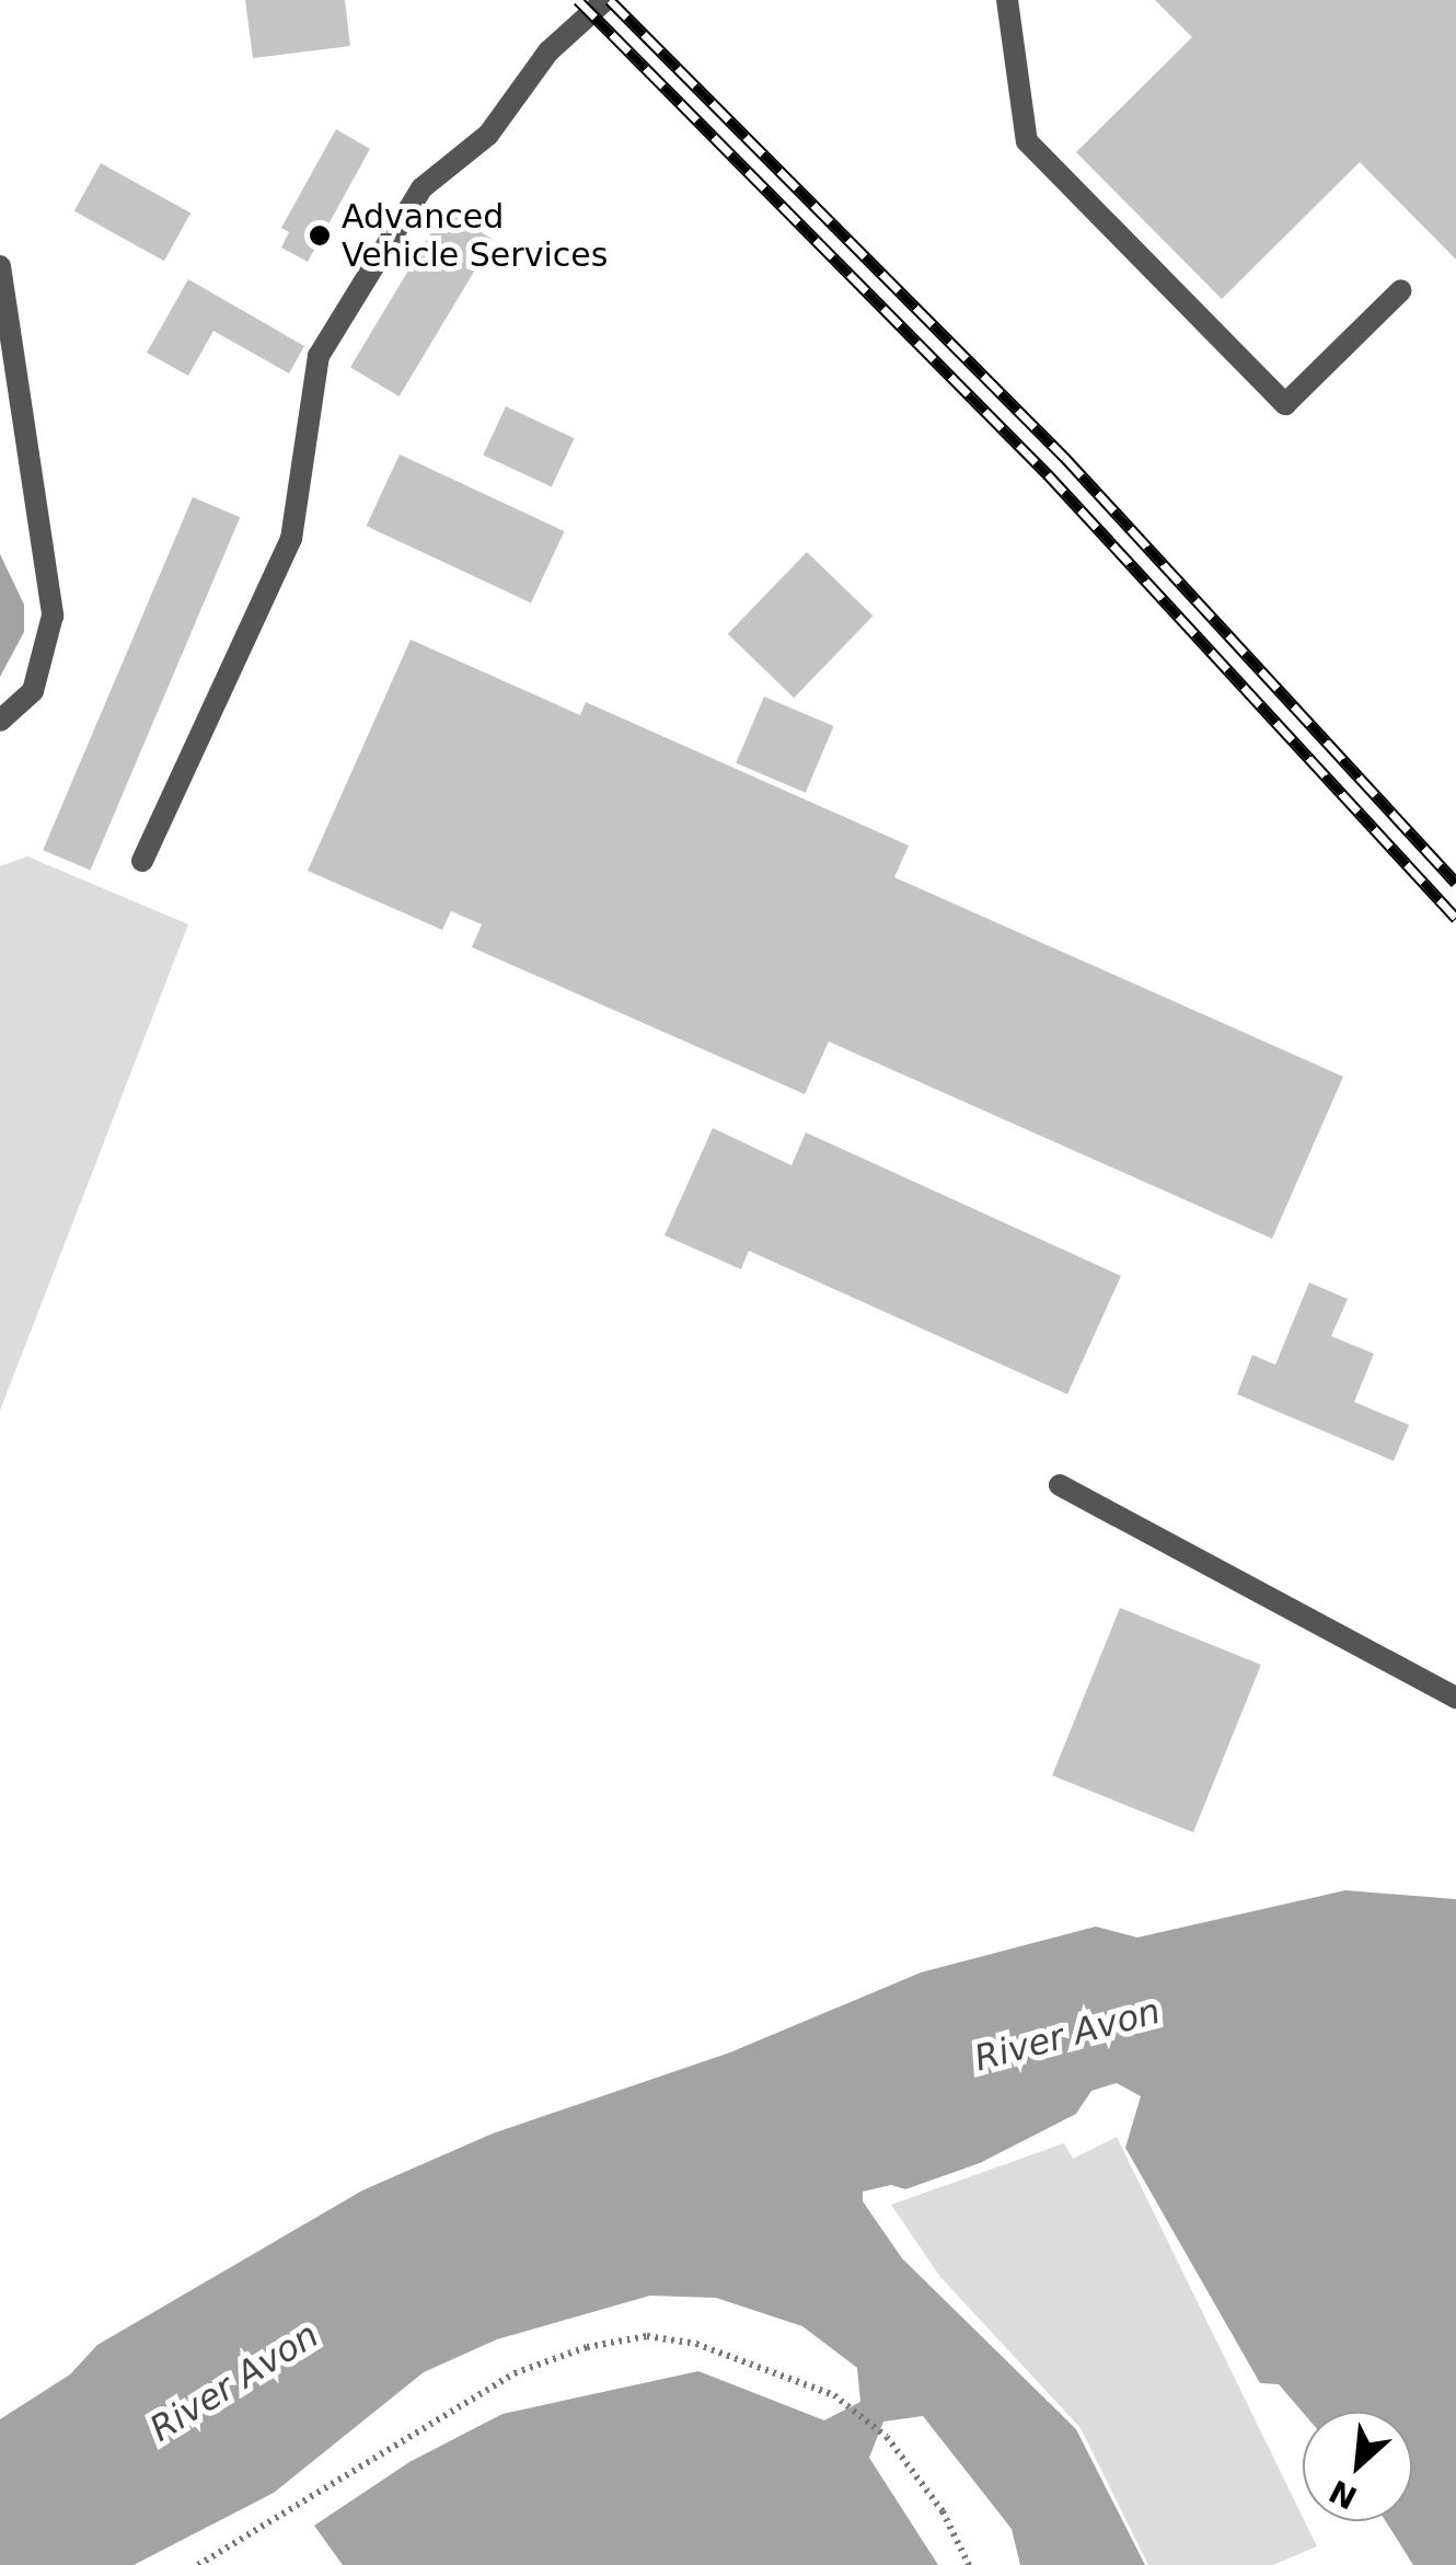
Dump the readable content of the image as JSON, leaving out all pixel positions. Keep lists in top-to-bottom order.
{
  "water": ["River Avon"],
  "places": ["Advanced Vehicle Services"],
  "north": "bottom left"
}
